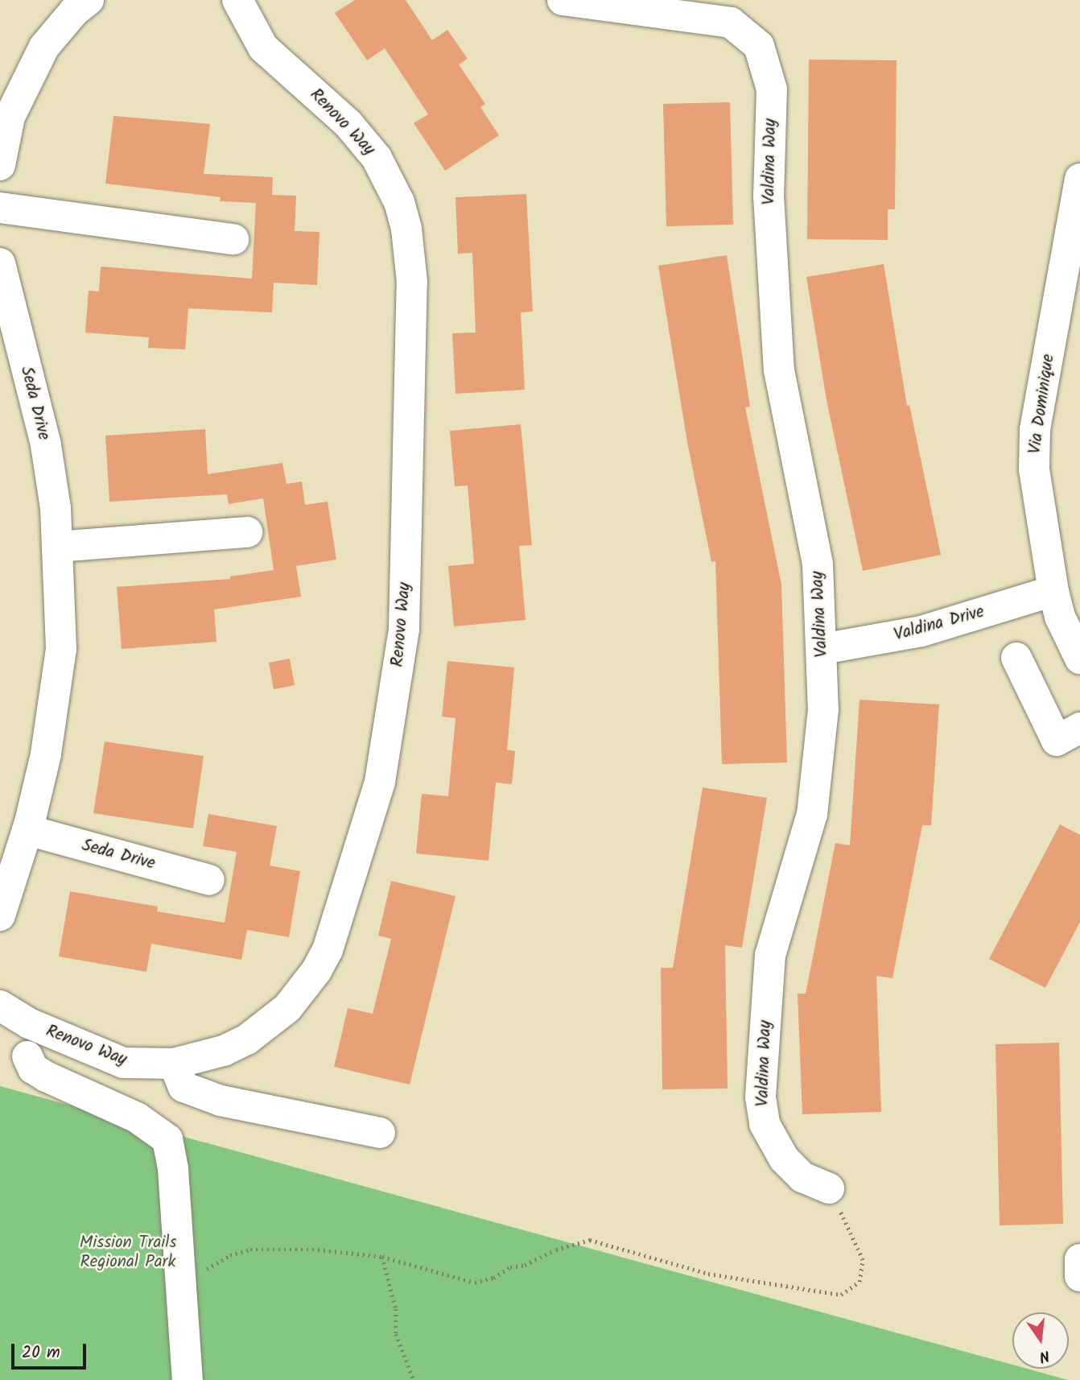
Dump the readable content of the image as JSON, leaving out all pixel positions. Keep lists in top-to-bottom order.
{
  "streets": {
    "street": [
      "Renovo Way",
      "Valdina Way",
      "Seda Drive",
      "Via Dominique",
      "Valdina Drive"
    ]
  },
  "crossings": [
    ["Valdina Way", "Valdina Drive"],
    ["Via Dominique", "Valdina Drive"]
  ],
  "parks": ["Mission Trails Regional Park"],
  "scale_bar": "20 m",
  "north": "bottom"
}
